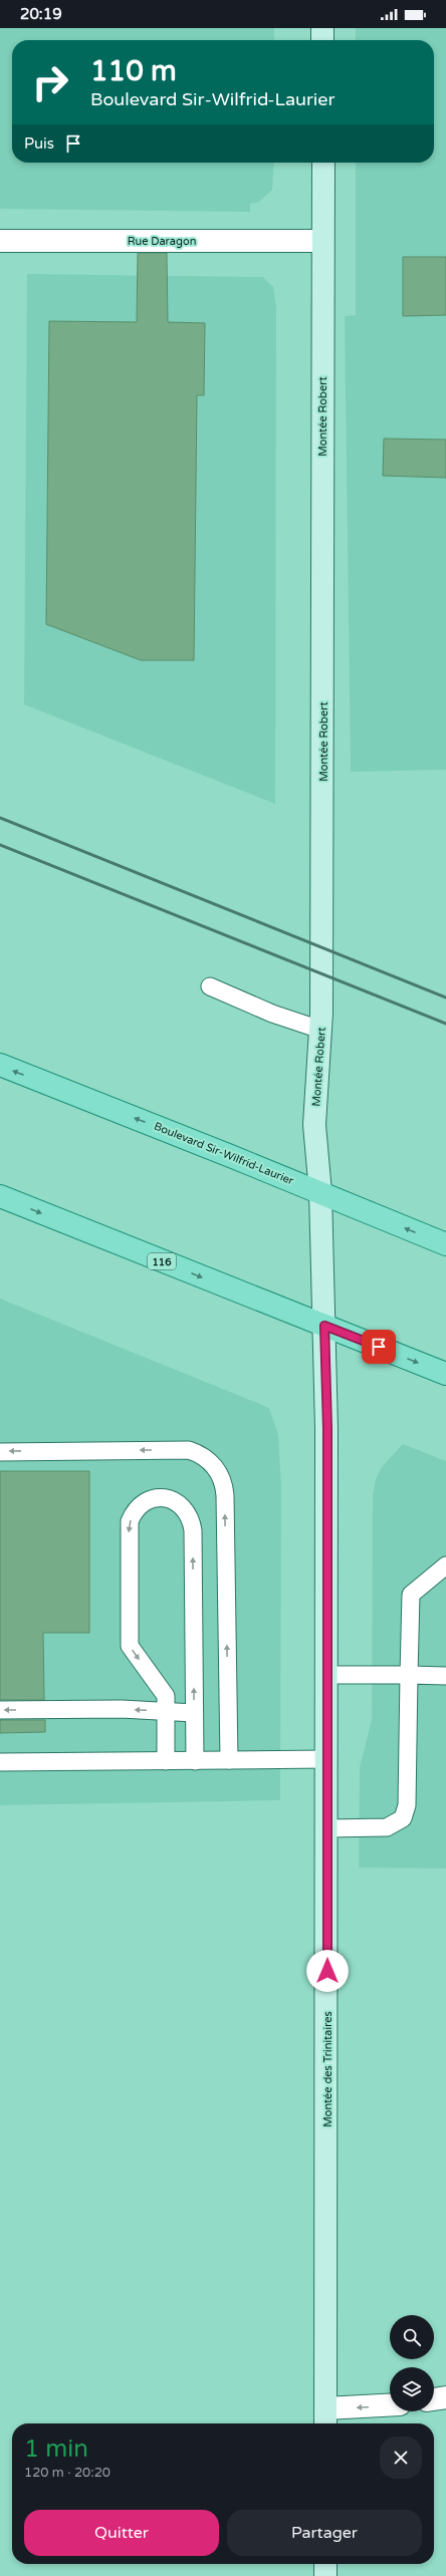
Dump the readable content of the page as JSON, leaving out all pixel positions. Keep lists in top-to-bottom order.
{
  "streets": {
    "main road": ["Boulevard Sir-Wilfrid-Laurier", "116"],
    "street": ["Rue Daragon", "Montée Robert", "Montée des Trinitaires"]
  },
  "crossings": [
    ["Rue Daragon", "Montée Robert"],
    ["Montée Robert", "Boulevard Sir-Wilfrid-Laurier"],
    ["Montée Robert", "116"],
    ["Montée Robert", "Montée des Trinitaires"],
    ["116", "Montée des Trinitaires"]
  ],
  "page": {
    "status": "20:19",
    "turn": ["110 m", "Boulevard Sir-Wilfrid-Laurier"],
    "then": "Puis",
    "heading": ["1 min", "120 m · 20:20"],
    "buttons": ["Quitter", "Partager"]
  }
}
